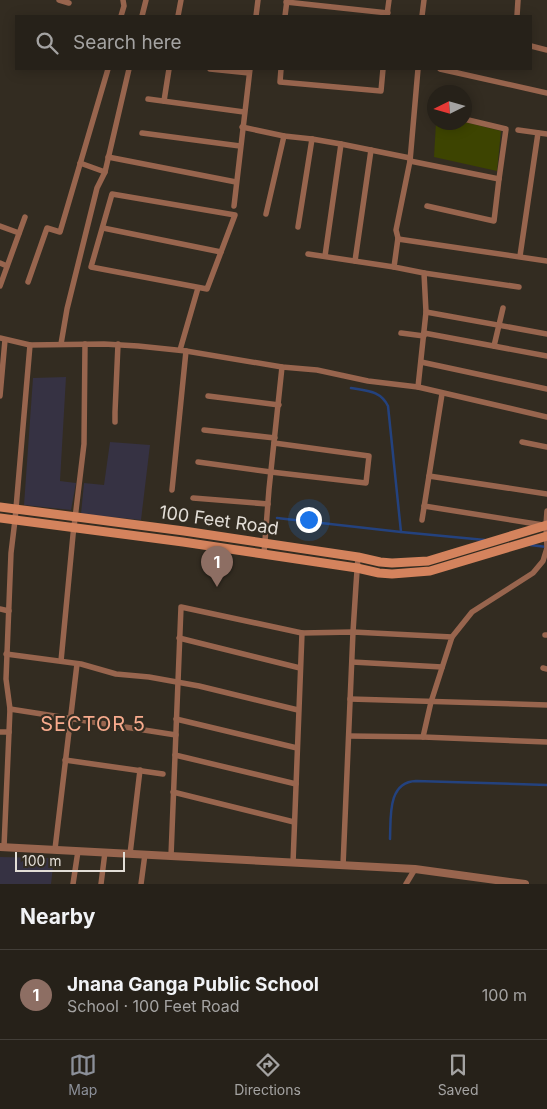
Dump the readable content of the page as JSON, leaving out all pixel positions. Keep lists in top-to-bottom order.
{
  "streets": {
    "main road": ["100 Feet Road"]
  },
  "districts": ["SECTOR 5"],
  "scale_bar": "100 m",
  "north": "left",
  "page": {
    "search": "Search here",
    "pins": "1",
    "scale": "100 m",
    "heading": "Nearby",
    "list": [
      {
        "mark": "1",
        "name": "Jnana Ganga Public School",
        "note": "School · 100 Feet Road",
        "value": "100 m"
      }
    ],
    "nav": ["Map", "Directions", "Saved"]
  }
}
